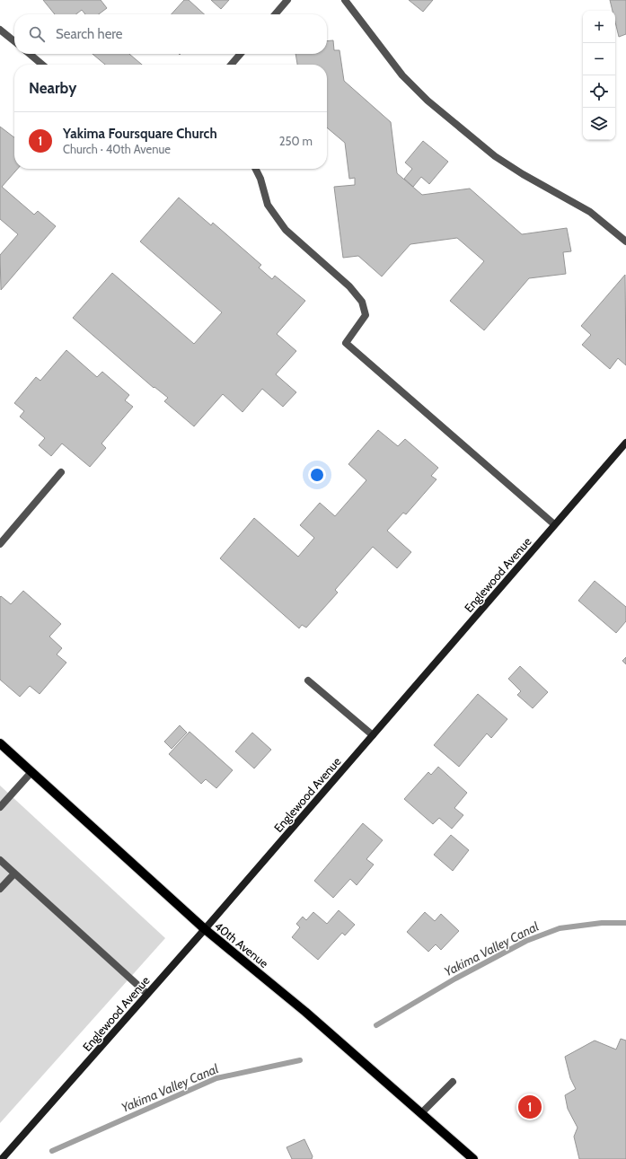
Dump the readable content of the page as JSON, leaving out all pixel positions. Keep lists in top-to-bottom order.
{
  "streets": {
    "main road": ["40th Avenue"],
    "street": ["Englewood Avenue"]
  },
  "crossings": [
    ["Englewood Avenue", "40th Avenue"]
  ],
  "water": ["Yakima Valley Canal"],
  "page": {
    "map_buttons": ["+", "−"],
    "search": "Search here",
    "heading": "Nearby",
    "list": [
      {
        "mark": "1",
        "name": "Yakima Foursquare Church",
        "note": "Church · 40th Avenue",
        "value": "250 m"
      }
    ],
    "pins": "1"
  }
}
